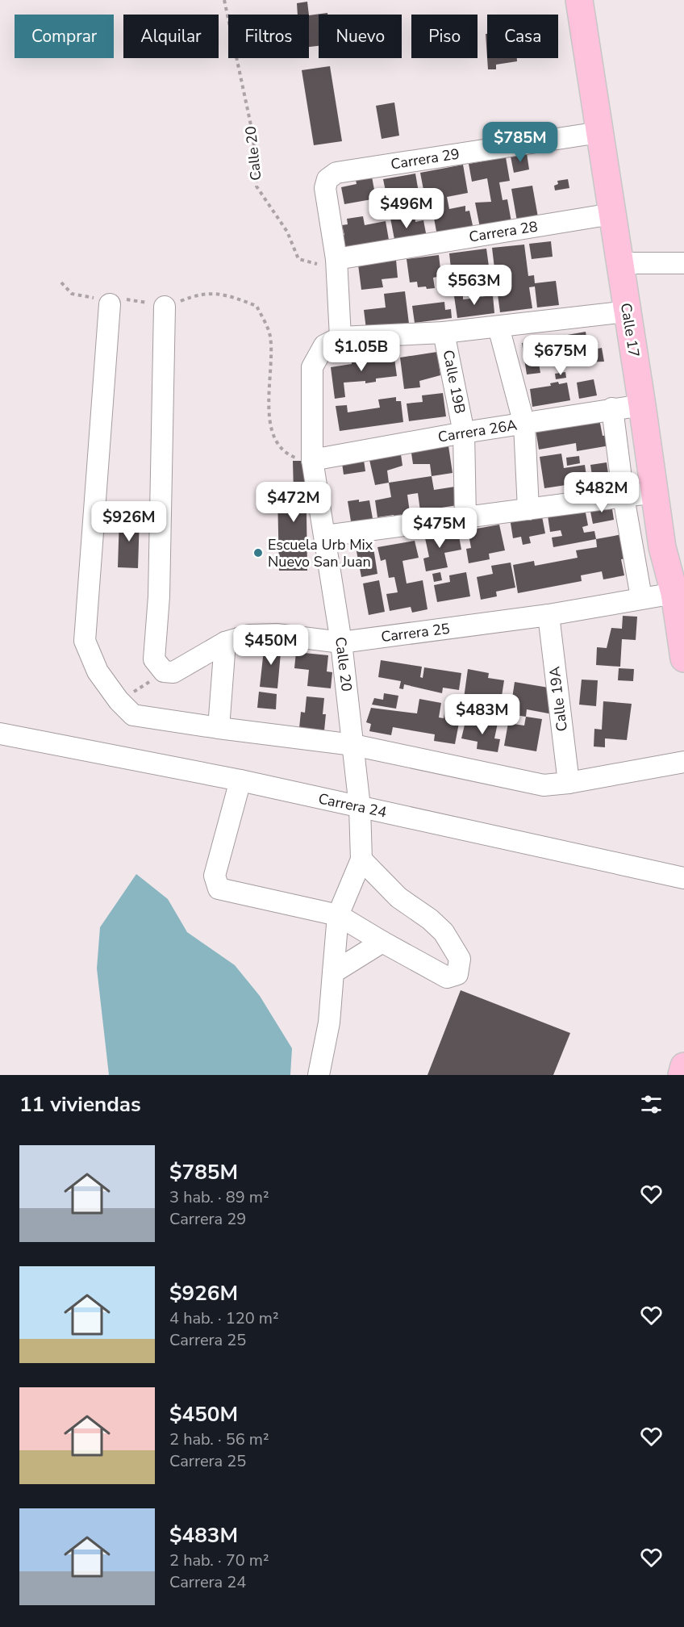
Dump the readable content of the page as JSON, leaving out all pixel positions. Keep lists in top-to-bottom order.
{
  "streets": {
    "highway": ["Calle 17"],
    "street": [
      "Calle 20",
      "Carrera 29",
      "Carrera 28",
      "Calle 19B",
      "Carrera 26A",
      "Carrera 25",
      "Calle 19A",
      "Carrera 24"
    ]
  },
  "crossings": [
    ["Calle 20", "Carrera 29"],
    ["Calle 20", "Carrera 28"],
    ["Calle 20", "Carrera 26A"],
    ["Calle 20", "Carrera 25"],
    ["Calle 20", "Carrera 24"],
    ["Carrera 29", "Carrera 28"],
    ["Carrera 29", "Calle 17"],
    ["Carrera 28", "Calle 17"],
    ["Calle 17", "Carrera 26A"],
    ["Calle 17", "Carrera 25"],
    ["Calle 19B", "Carrera 26A"],
    ["Carrera 25", "Calle 19A"]
  ],
  "places": ["Escuela Urb Mix Nuevo San Juan"],
  "page": {
    "chip": [
      "Comprar",
      "Alquilar",
      "Filtros",
      "Nuevo",
      "Piso",
      "Casa"
    ],
    "price": [
      "$785M",
      "$496M",
      "$563M",
      "$1.05B",
      "$675M",
      "$482M",
      "$472M",
      "$926M",
      "$475M",
      "$450M",
      "$483M"
    ],
    "heading": "11 viviendas",
    "list": [
      {
        "name": "$785M",
        "note": "3 hab. · 89 m² · Carrera 29"
      },
      {
        "name": "$926M",
        "note": "4 hab. · 120 m² · Carrera 25"
      },
      {
        "name": "$450M",
        "note": "2 hab. · 56 m² · Carrera 25"
      },
      {
        "name": "$483M",
        "note": "2 hab. · 70 m² · Carrera 24"
      }
    ]
  }
}
